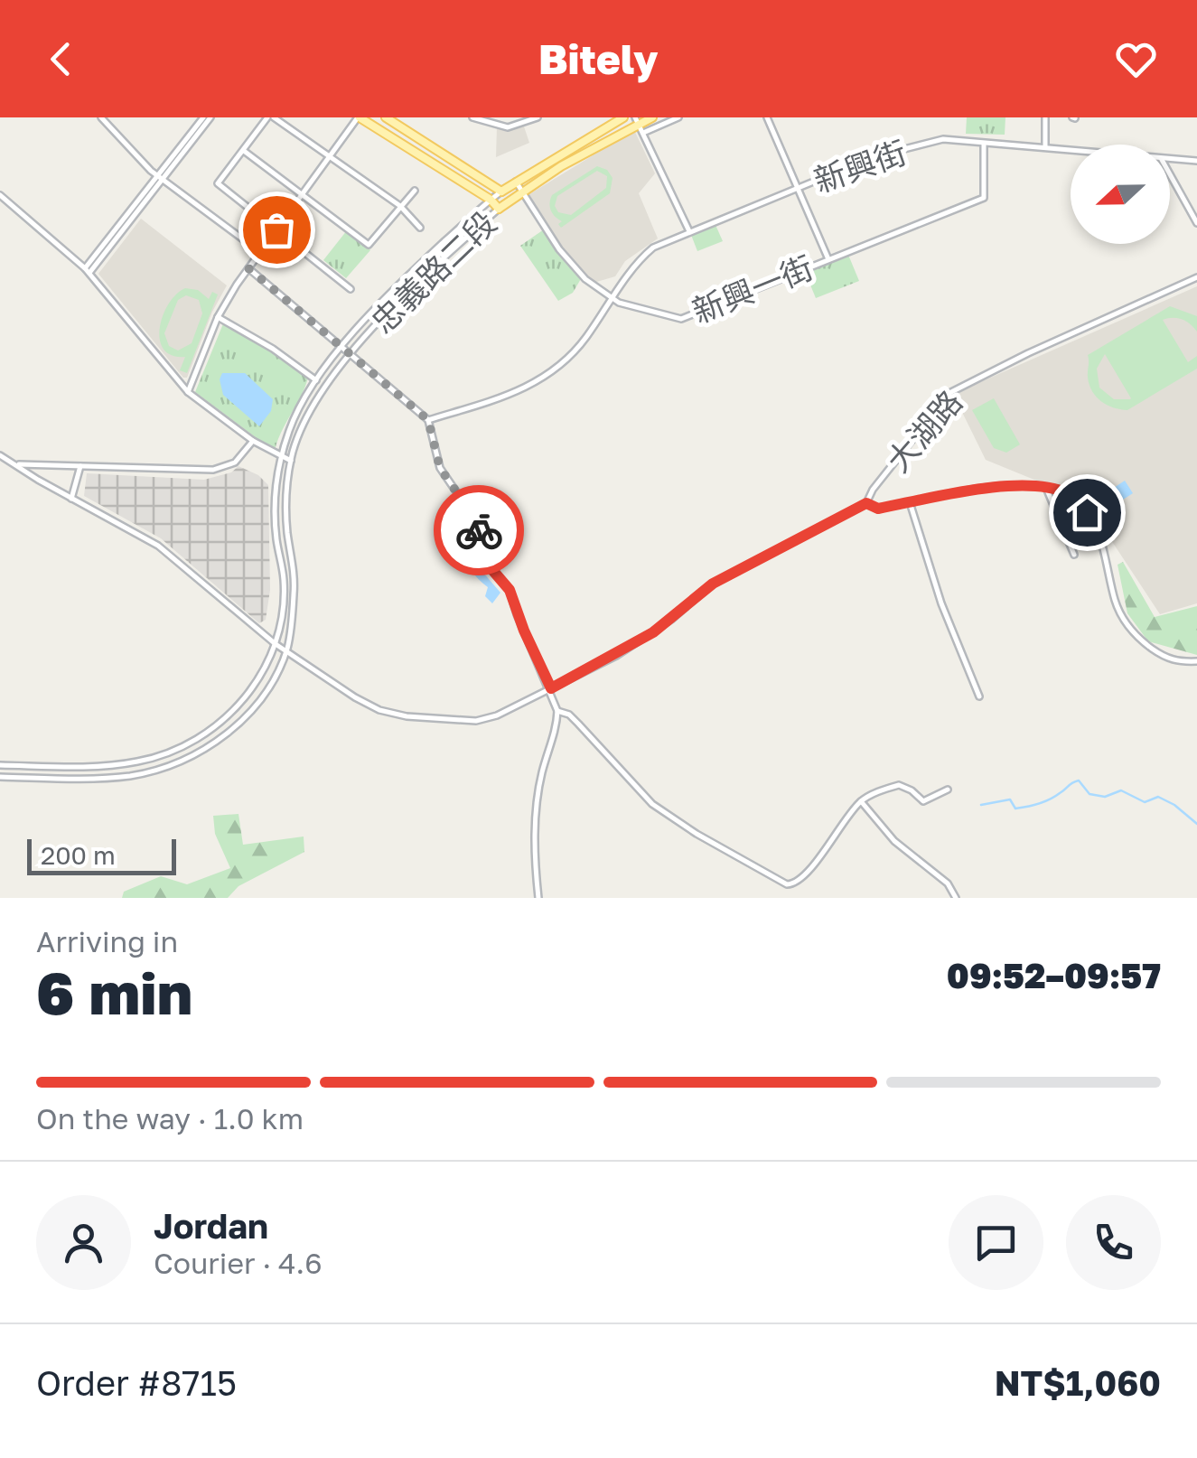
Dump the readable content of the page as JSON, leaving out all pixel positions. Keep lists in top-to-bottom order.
{
  "streets": {
    "main road": ["忠義路二段"],
    "street": ["新興街", "新興一街", "大湖路"]
  },
  "crossings": [
    ["新興街", "新興一街"],
    ["忠義路二段", "新興一街"],
    ["忠義路二段", "大湖路"]
  ],
  "scale_bar": "200 m",
  "north": "left",
  "page": {
    "header": "Bitely",
    "scale": "200 m",
    "heading": ["6 min", "Arriving in", "09:52–09:57"],
    "panel": [
      "Jordan",
      "Courier · 4.6",
      "Order #8715",
      "NT$1,060"
    ],
    "bar": "On the way · 1.0 km"
  }
}
